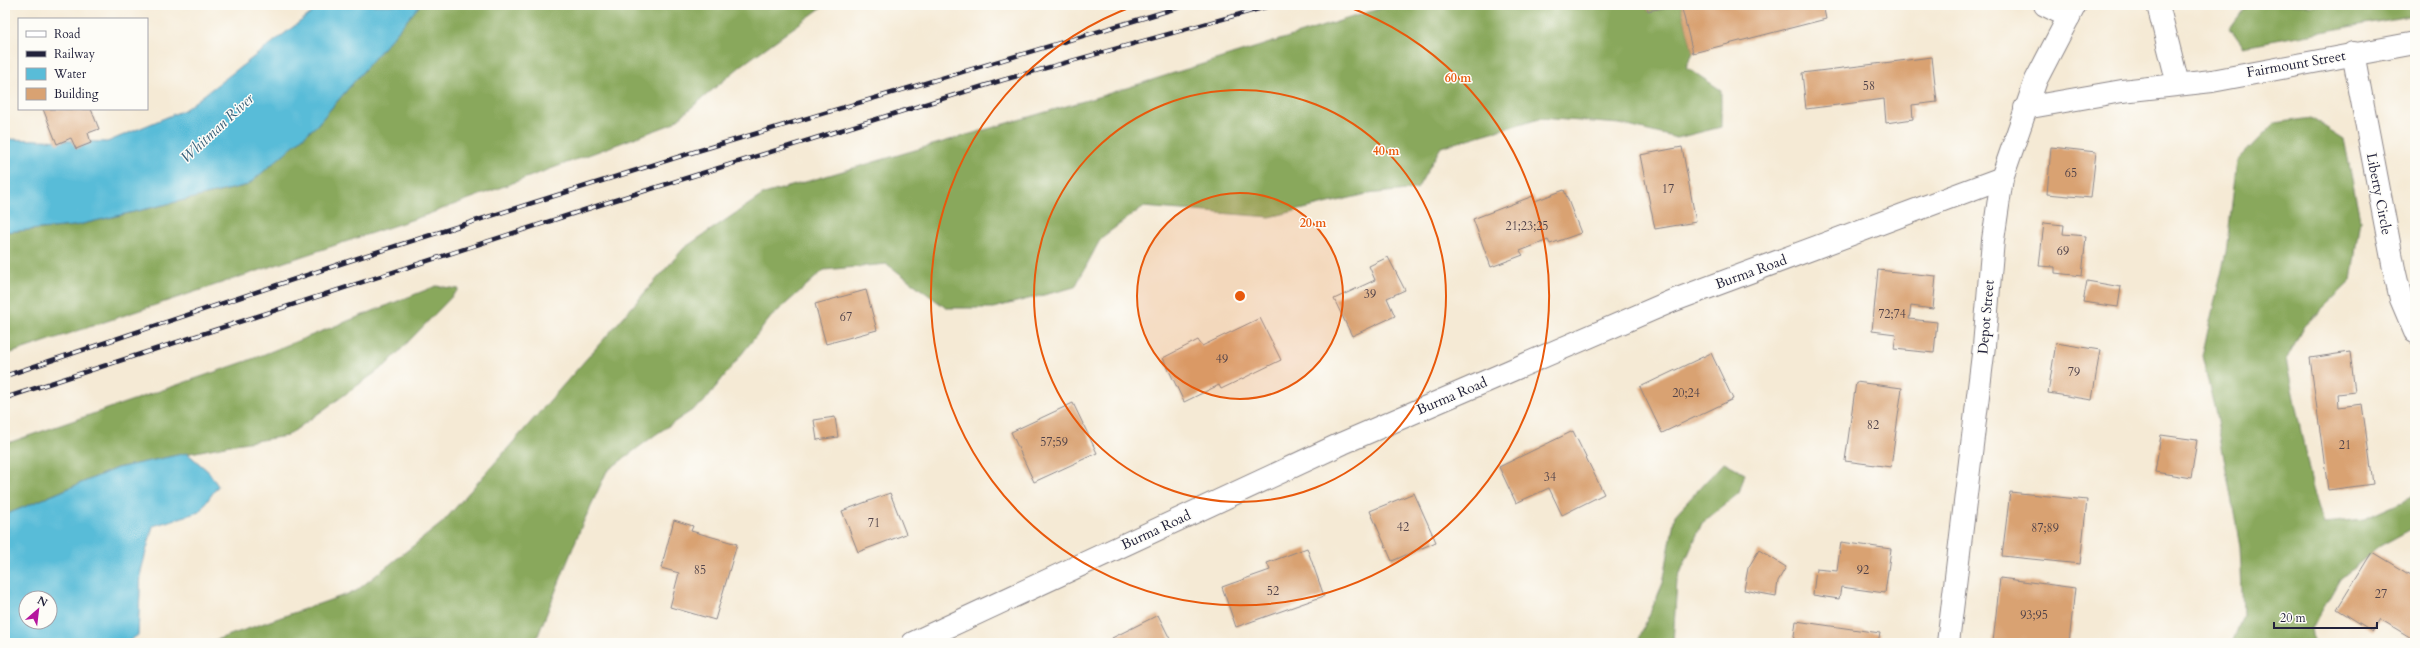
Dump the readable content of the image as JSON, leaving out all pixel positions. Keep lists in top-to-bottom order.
{
  "streets": {
    "street": [
      "Fairmount Street",
      "Liberty Circle",
      "Burma Road",
      "Depot Street"
    ]
  },
  "crossings": [
    ["Fairmount Street", "Liberty Circle"],
    ["Fairmount Street", "Depot Street"],
    ["Burma Road", "Depot Street"]
  ],
  "water": ["Whitman River"],
  "house_numbers": [
    "58",
    "65",
    "17",
    "21;23;25",
    "69",
    "39",
    "72;74",
    "67",
    "49",
    "79",
    "20;24",
    "82",
    "57;59",
    "21",
    "34",
    "71",
    "42",
    "87;89",
    "85",
    "92",
    "52",
    "27",
    "93;95"
  ],
  "legend": [
    "Road",
    "Railway",
    "Water",
    "Building"
  ],
  "scale_bar": "20 m",
  "north": "top right",
  "rings": ["60 m", "40 m", "20 m"]
}
